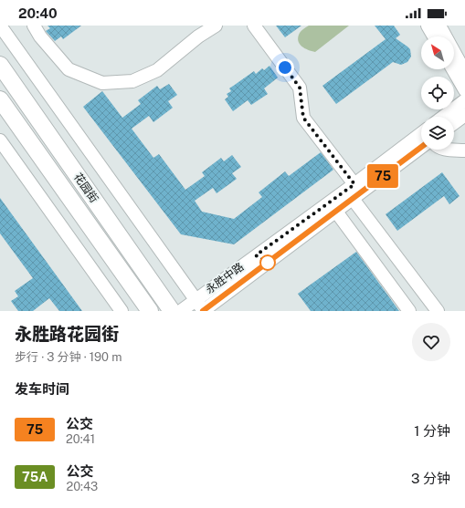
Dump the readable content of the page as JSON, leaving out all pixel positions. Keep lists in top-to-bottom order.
{
  "streets": {
    "main road": ["花园街"],
    "street": ["永胜中路"]
  },
  "lines": ["bus line 75"],
  "north": "top left",
  "page": {
    "status": "20:40",
    "on_map": "75",
    "heading": [
      ["永胜路花园街", "步行 · 3 分钟 · 190 m"],
      "发车时间"
    ],
    "list": [
      {
        "mark": "75",
        "name": "公交",
        "note": "20:41",
        "value": "1 分钟"
      },
      {
        "mark": "75A",
        "name": "公交",
        "note": "20:43",
        "value": "3 分钟"
      }
    ]
  }
}
